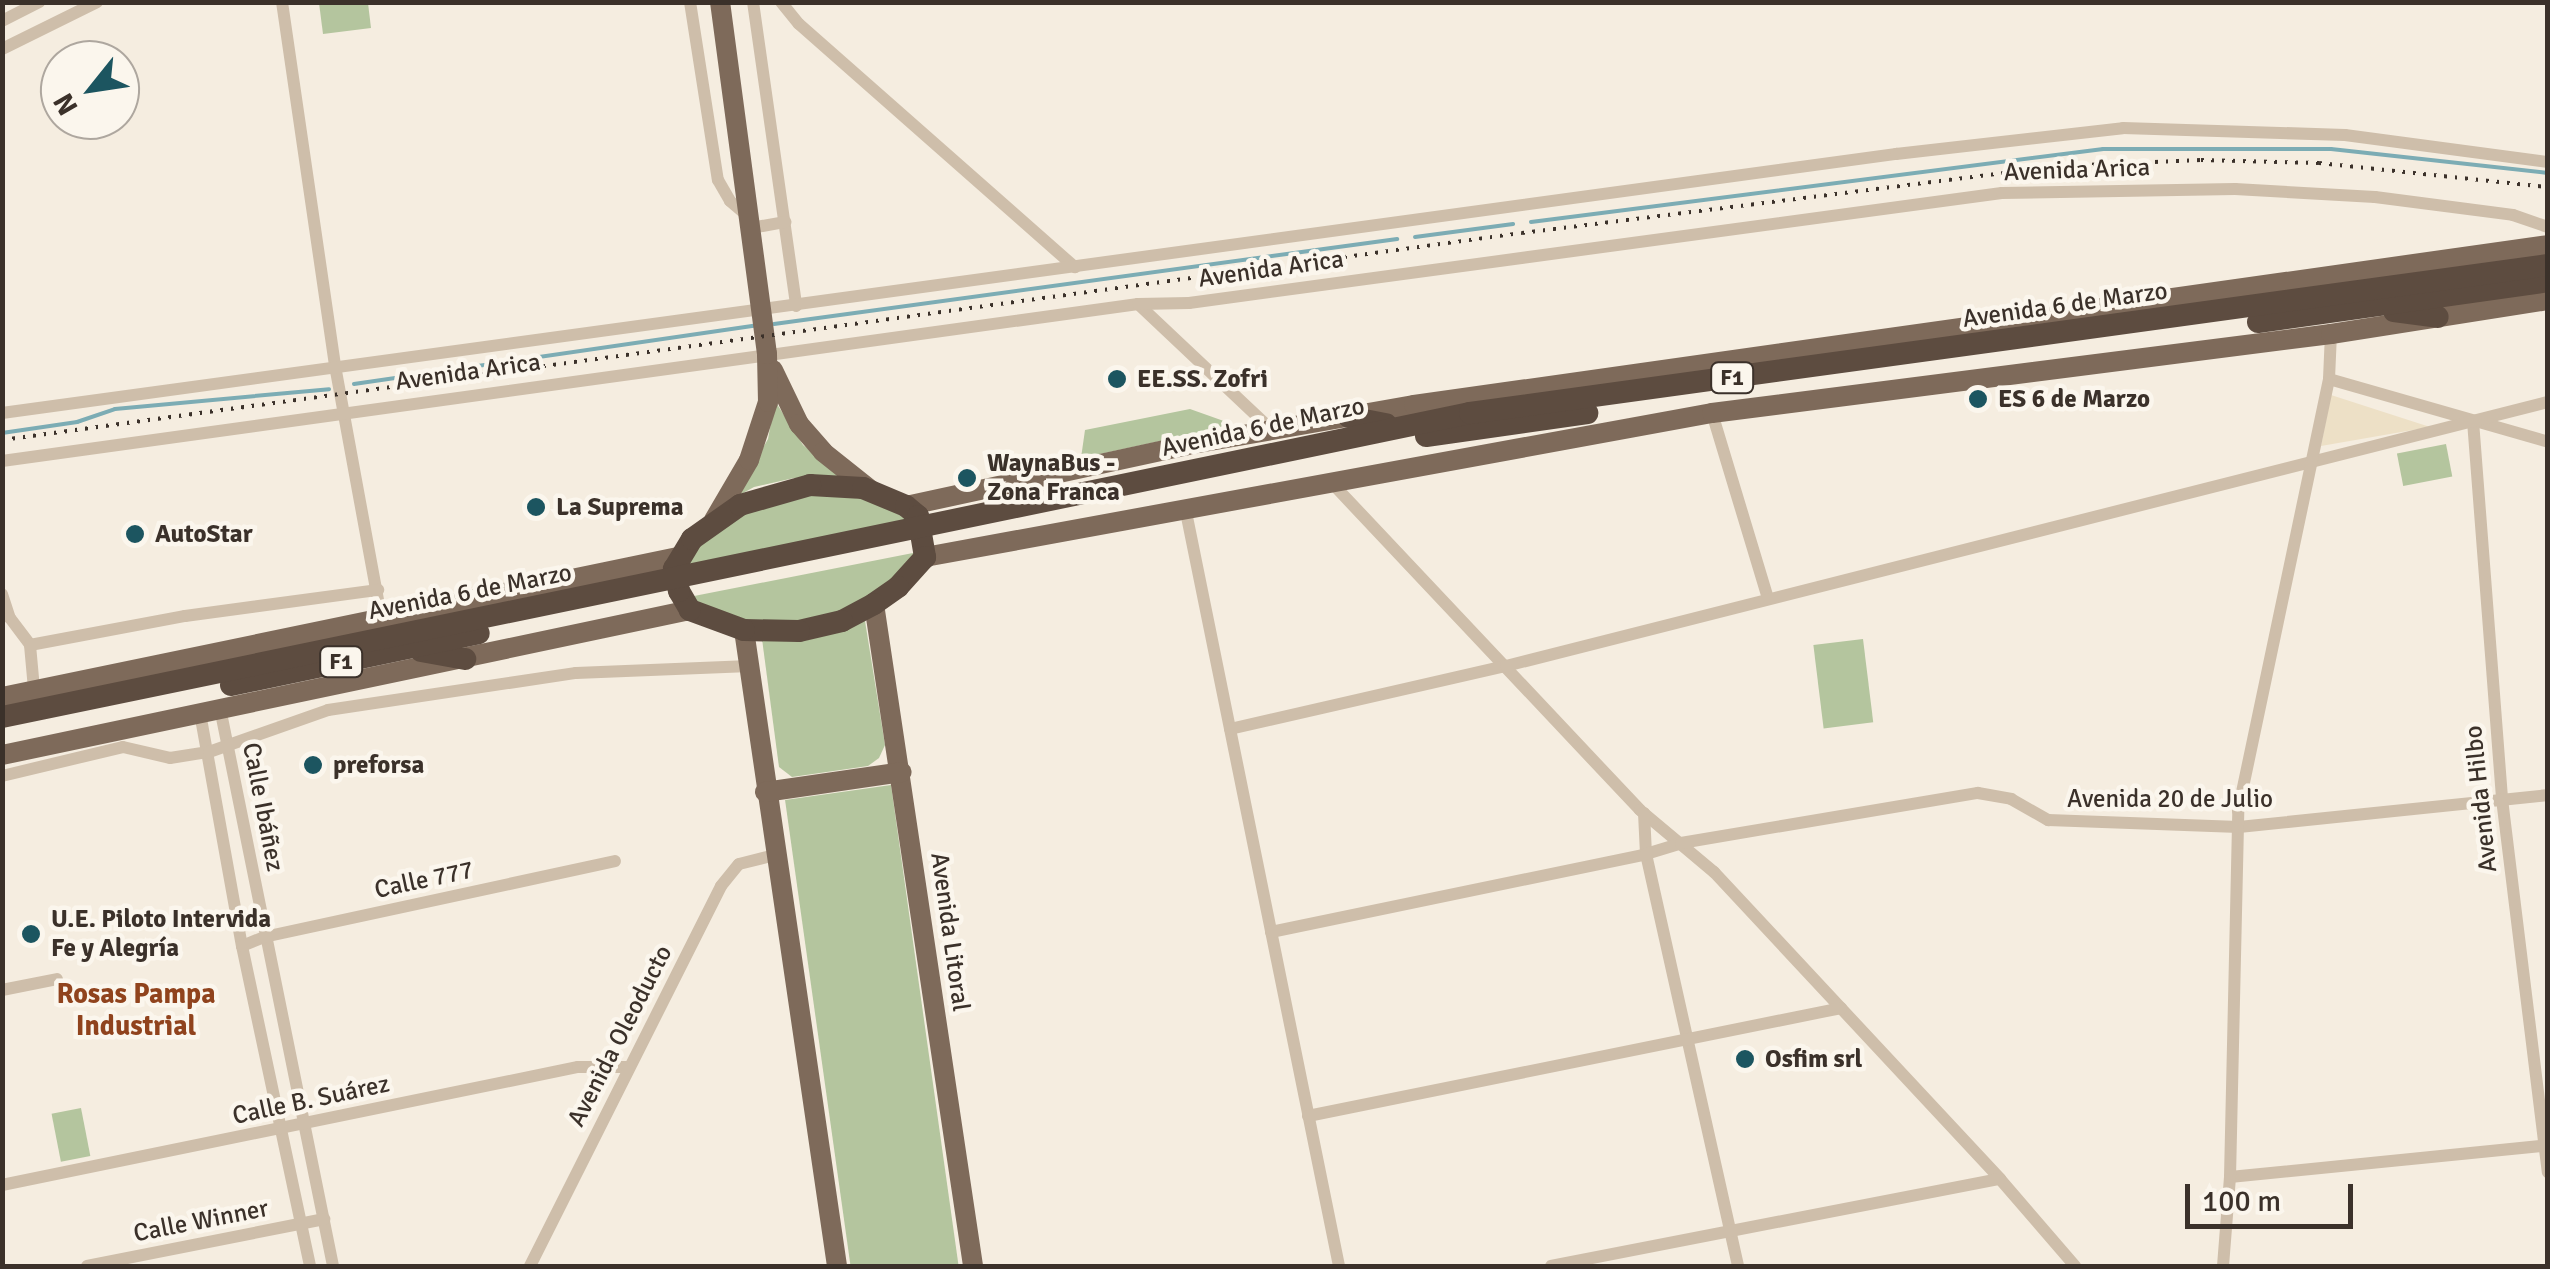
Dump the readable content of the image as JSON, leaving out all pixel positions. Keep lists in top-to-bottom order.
{
  "streets": {
    "highway": ["Avenida 6 de Marzo", "F1"],
    "main road": ["Avenida Litoral"],
    "street": [
      "Avenida Arica",
      "Avenida 20 de Julio",
      "Avenida Hilbo",
      "Calle Ibáñez",
      "Calle 777",
      "Avenida Oleoducto",
      "Calle B. Suárez",
      "Calle Winner"
    ]
  },
  "crossings": [
    ["Avenida 6 de Marzo", "Calle Ibáñez"],
    ["Avenida 20 de Julio", "Avenida Hilbo"],
    ["Calle Ibáñez", "Calle 777"],
    ["Calle Ibáñez", "Calle B. Suárez"],
    ["Calle Ibáñez", "Calle Winner"],
    ["Avenida Oleoducto", "Calle B. Suárez"]
  ],
  "districts": ["Rosas Pampa Industrial"],
  "places": [
    "EE.SS. Zofri",
    "ES 6 de Marzo",
    "WaynaBus - Zona Franca",
    "La Suprema",
    "AutoStar",
    "preforsa",
    "U.E. Piloto Intervida Fe y Alegría",
    "Osfim srl"
  ],
  "scale_bar": "100 m",
  "north": "bottom left"
}
